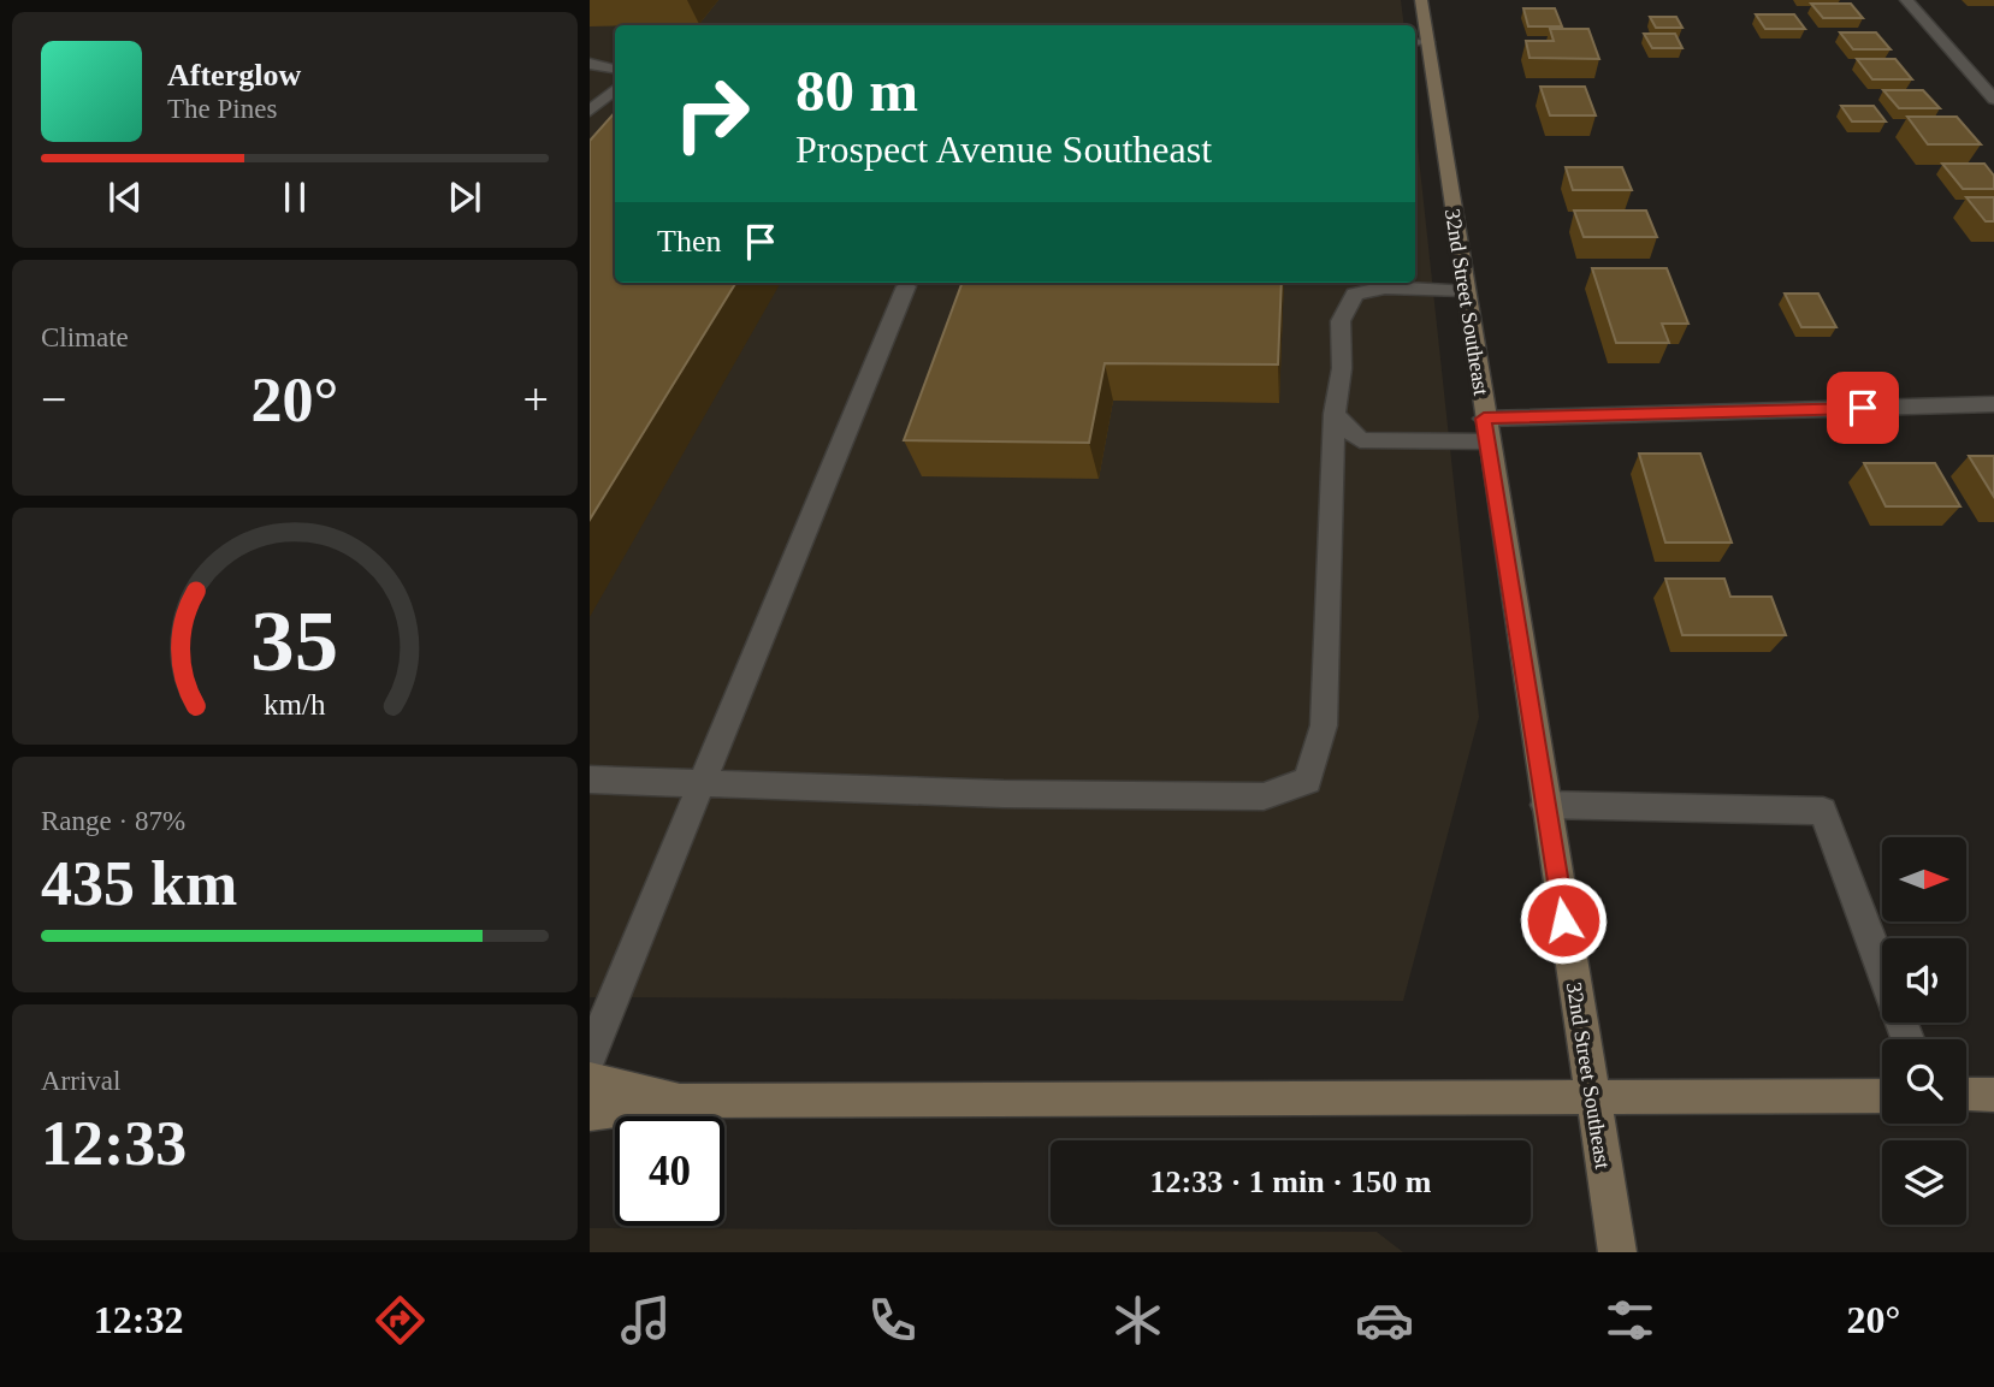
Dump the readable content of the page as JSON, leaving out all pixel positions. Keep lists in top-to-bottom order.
{
  "streets": {
    "street": ["32nd Street Southeast"]
  },
  "north": "right",
  "page": {
    "turn": ["80 m", "Prospect Avenue Southeast"],
    "song": ["Afterglow", "The Pines"],
    "then": "Then",
    "tile": [
      "Climate",
      ["Range · 87%", "435 km"],
      ["Arrival", "12:33"]
    ],
    "heat": ["−", "20°", "+"],
    "limit": "40",
    "trip": "12:33 · 1 min · 150 m",
    "tabs": ["12:32", "20°"],
    "gauge": ["35", "km/h"]
  }
}
